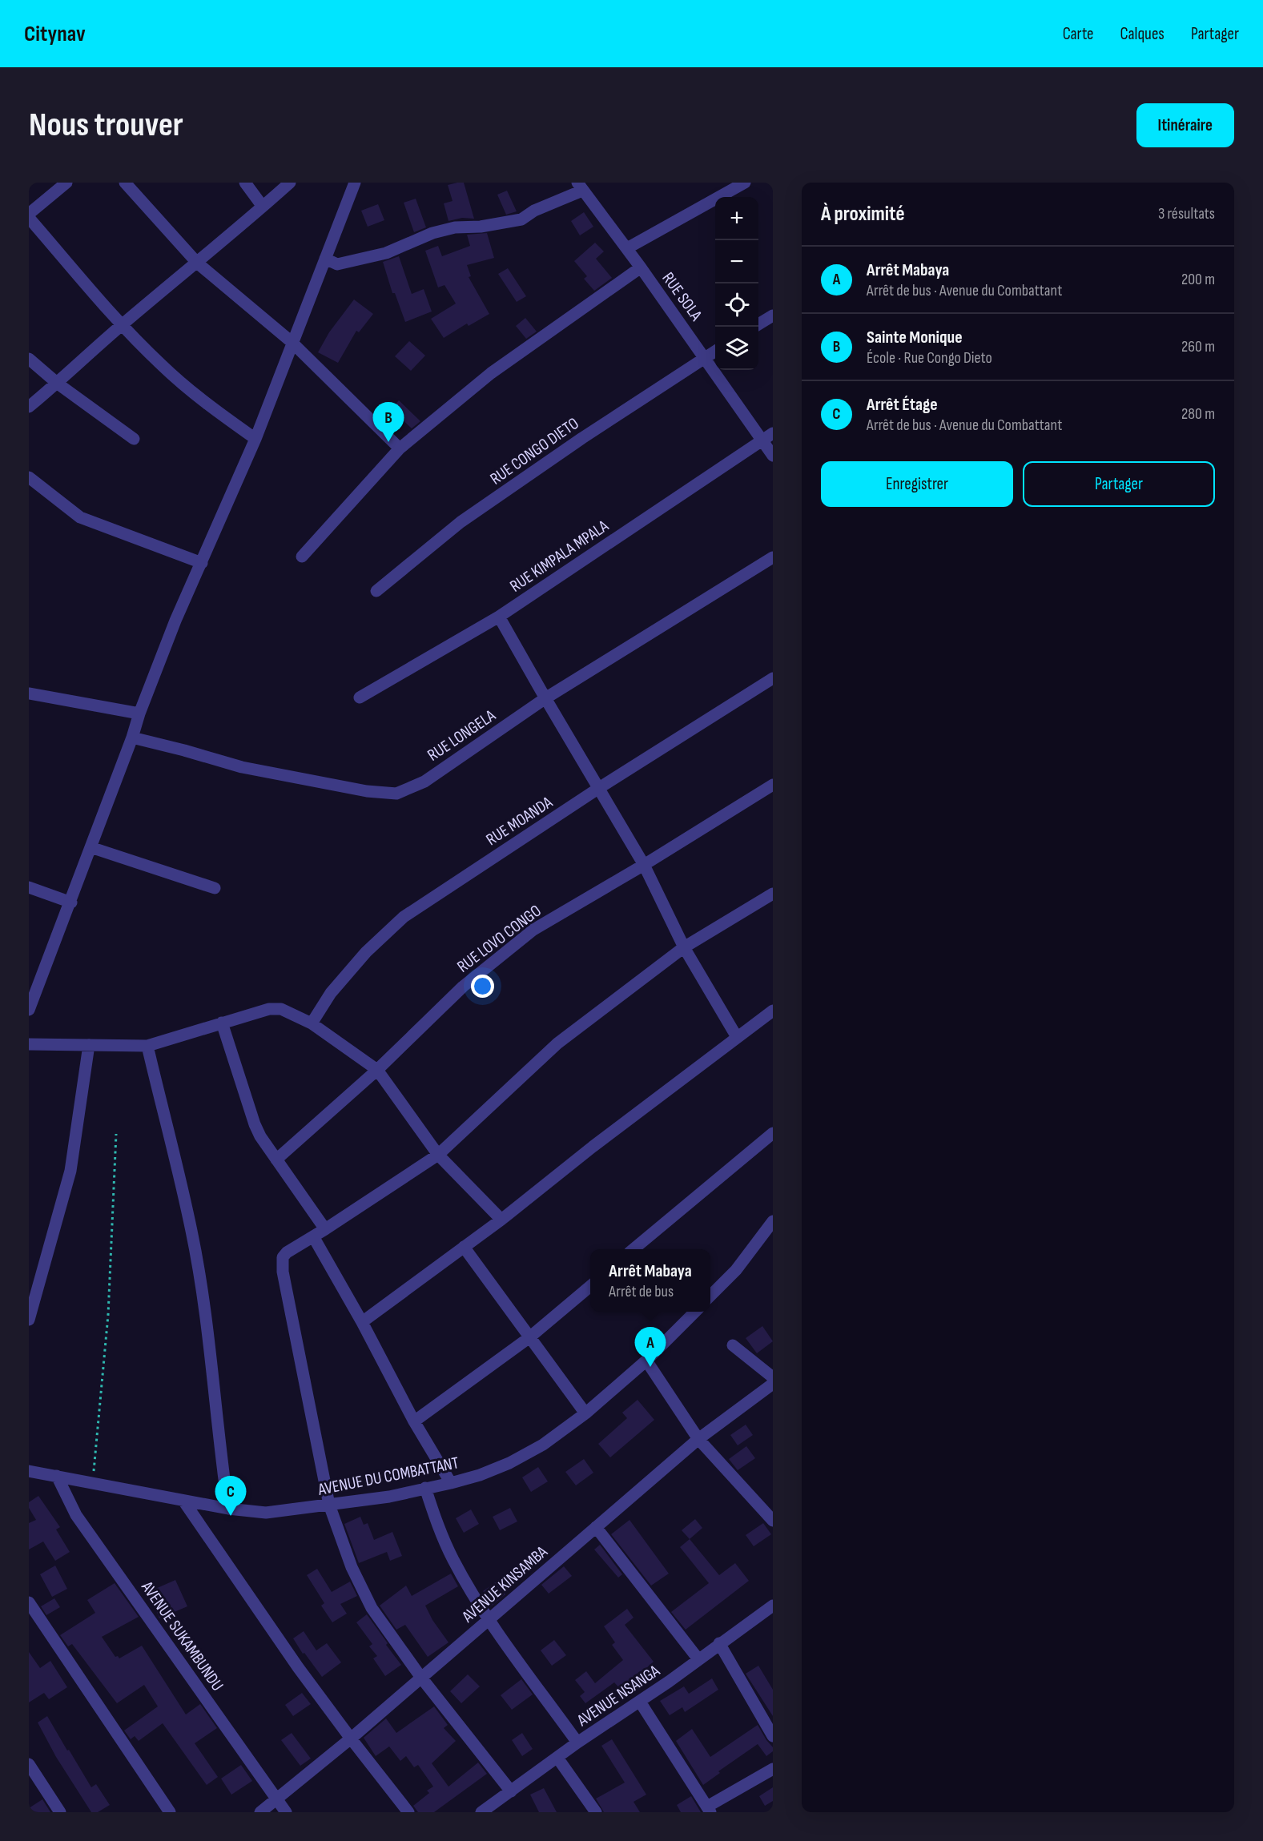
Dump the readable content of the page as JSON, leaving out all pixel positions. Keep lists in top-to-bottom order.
{
  "streets": {
    "street": [
      "RUE SOLA",
      "RUE CONGO DIETO",
      "RUE KIMPALA MPALA",
      "RUE LONGELA",
      "RUE MOANDA",
      "RUE LOVO CONGO",
      "AVENUE DU COMBATTANT",
      "AVENUE KINSAMBA",
      "AVENUE SUKAMBUNDU",
      "AVENUE NSANGA"
    ]
  },
  "crossings": [
    ["RUE SOLA", "RUE CONGO DIETO"],
    ["RUE SOLA", "RUE KIMPALA MPALA"],
    ["AVENUE DU COMBATTANT", "AVENUE SUKAMBUNDU"],
    ["AVENUE KINSAMBA", "AVENUE SUKAMBUNDU"]
  ],
  "page": {
    "header": "Citynav",
    "nav": ["Carte", "Calques", "Partager"],
    "buttons": [
      "Itinéraire",
      ["Enregistrer", "Partager"]
    ],
    "title": "Nous trouver",
    "heading": ["À proximité", "3 résultats"],
    "map_buttons": ["+", "−"],
    "list": [
      {
        "mark": "A",
        "name": "Arrêt Mabaya",
        "note": "Arrêt de bus · Avenue du Combattant",
        "value": "200 m"
      },
      {
        "mark": "B",
        "name": "Sainte Monique",
        "note": "École · Rue Congo Dieto",
        "value": "260 m"
      },
      {
        "mark": "C",
        "name": "Arrêt Étage",
        "note": "Arrêt de bus · Avenue du Combattant",
        "value": "280 m"
      }
    ],
    "pins": ["B", "A", "C"],
    "popup": ["Arrêt Mabaya", "Arrêt de bus"]
  }
}
